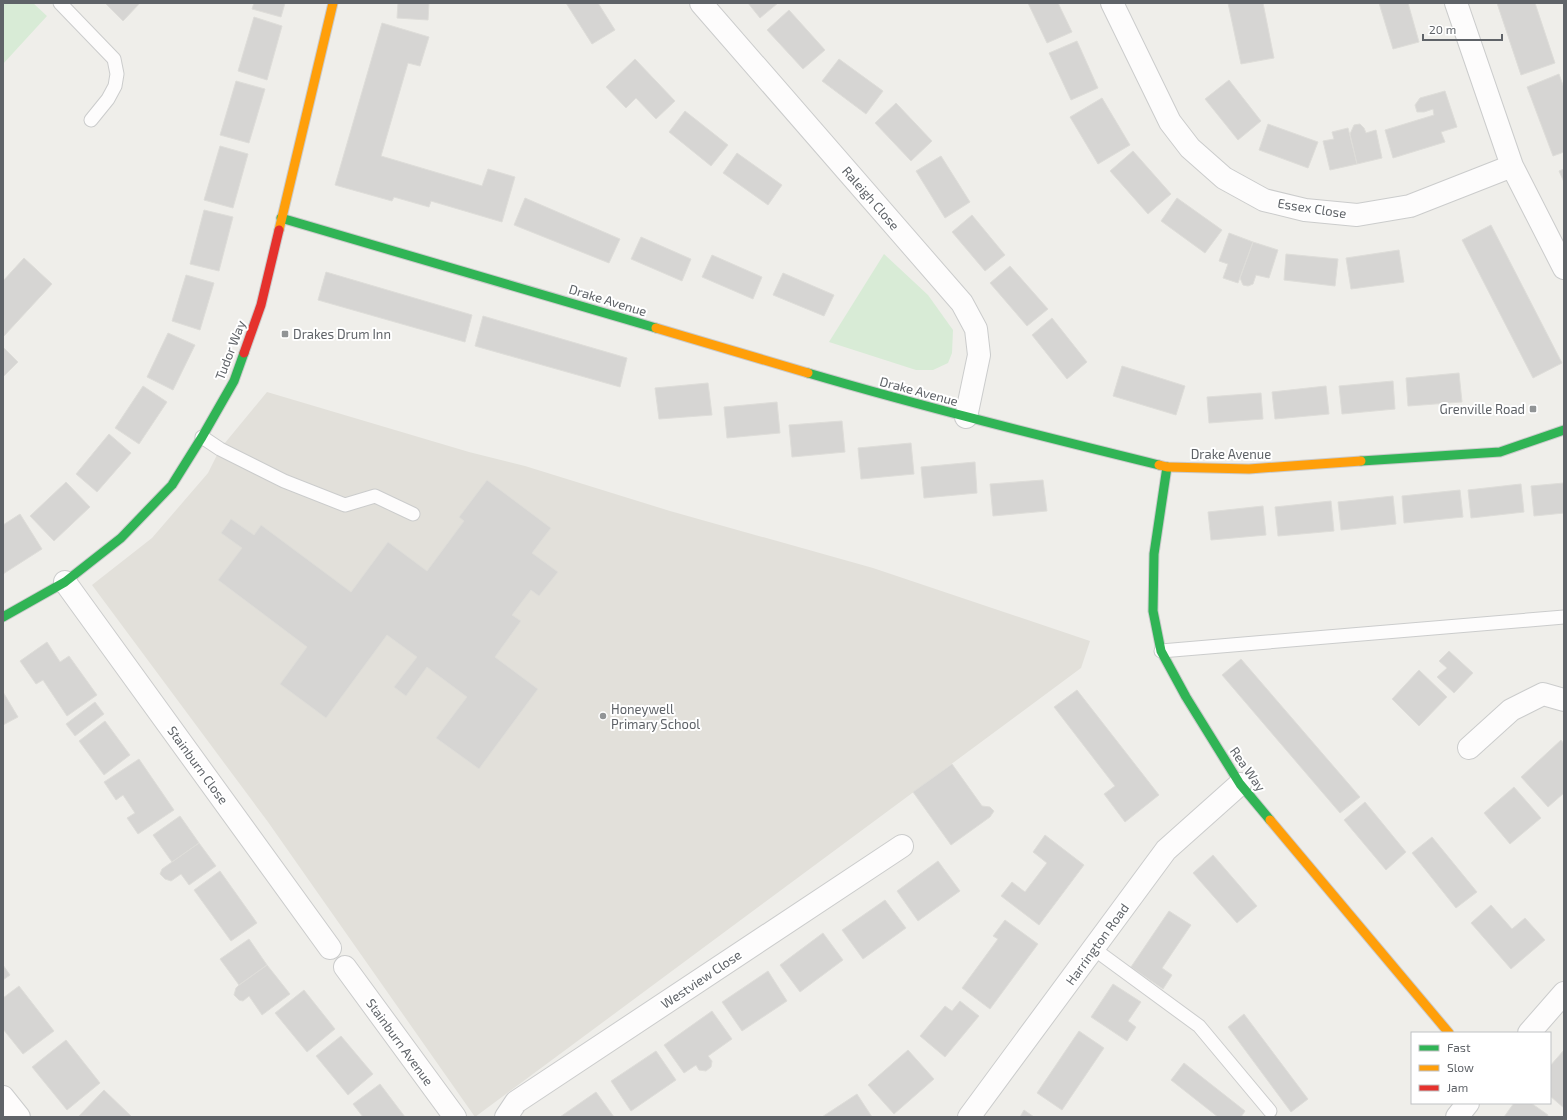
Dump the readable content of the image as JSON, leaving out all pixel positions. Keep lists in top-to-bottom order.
{
  "streets": {
    "street": [
      "Raleigh Close",
      "Essex Close",
      "Drake Avenue",
      "Tudor Way",
      "Stainburn Close",
      "Rea Way",
      "Harrington Road",
      "Westview Close",
      "Stainburn Avenue"
    ]
  },
  "crossings": [
    ["Raleigh Close", "Drake Avenue"],
    ["Drake Avenue", "Tudor Way"],
    ["Drake Avenue", "Rea Way"],
    ["Tudor Way", "Stainburn Close"],
    ["Rea Way", "Harrington Road"]
  ],
  "places": {
    "transit": ["Drakes Drum Inn", "Grenville Road"],
    "other": ["Honeywell Primary School"]
  },
  "legend": ["Fast", "Slow", "Jam"],
  "scale_bar": "20 m"
}
